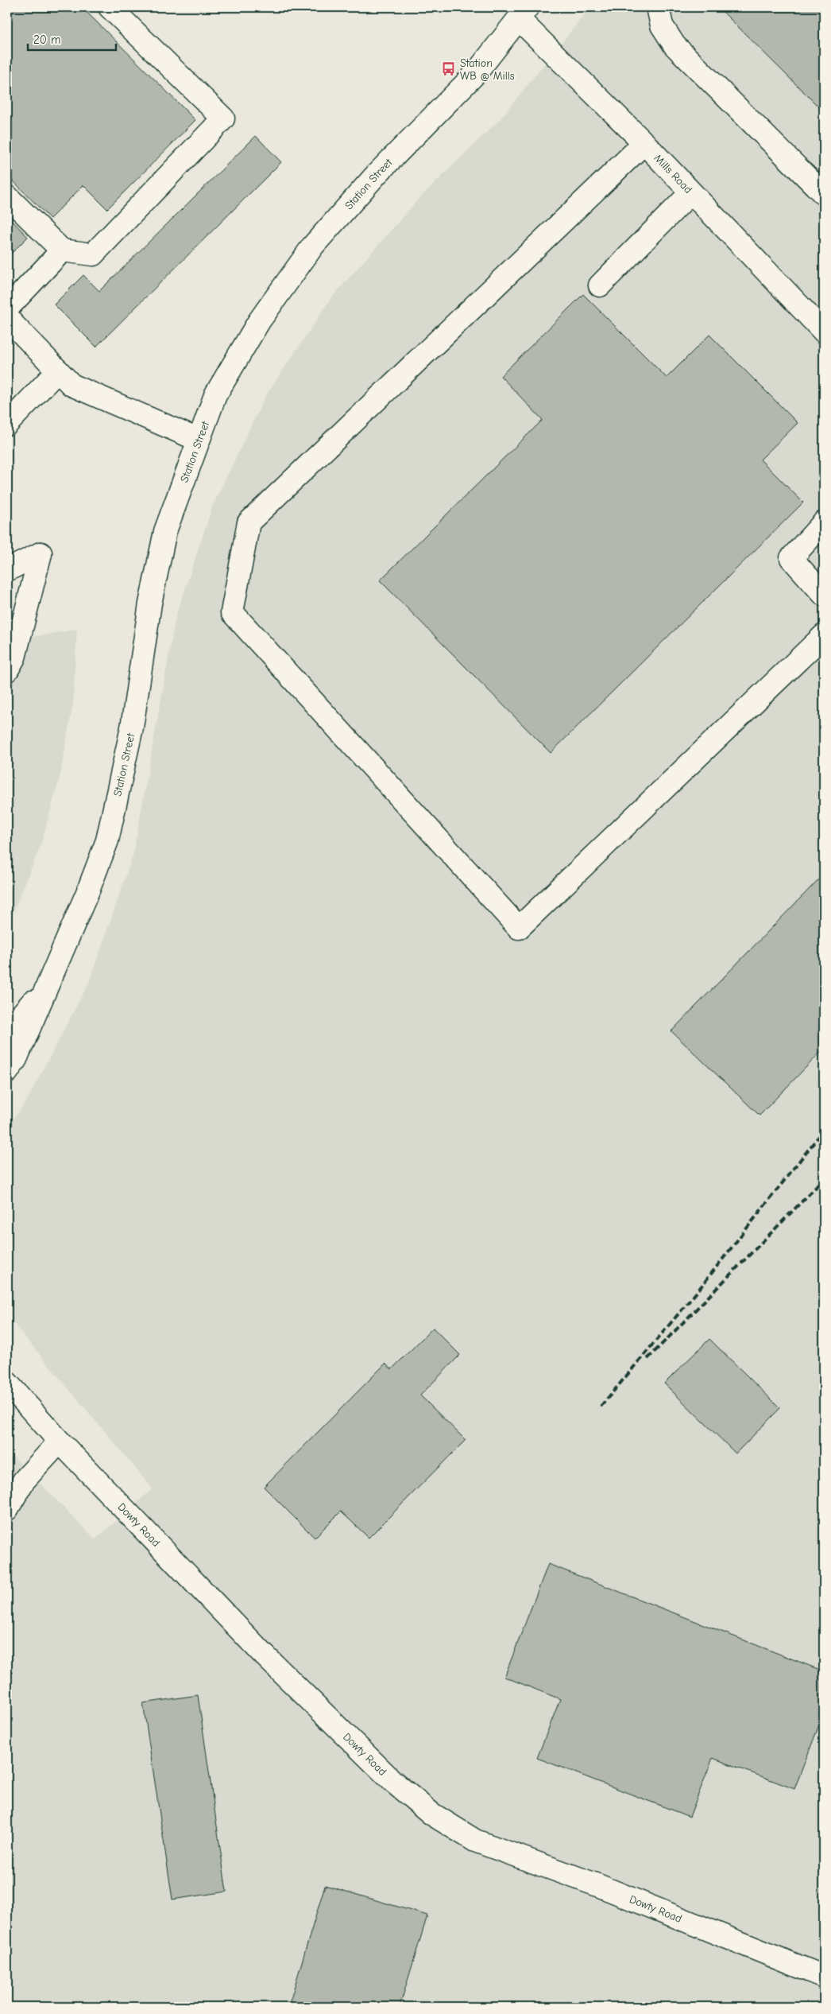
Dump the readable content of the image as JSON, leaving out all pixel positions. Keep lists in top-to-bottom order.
{
  "streets": {
    "street": ["Mills Road", "Station Street", "Dowty Road"]
  },
  "crossings": [
    ["Mills Road", "Station Street"]
  ],
  "places": {
    "bus stop": ["Station WB @ Mills"]
  },
  "scale_bar": "20 m"
}
